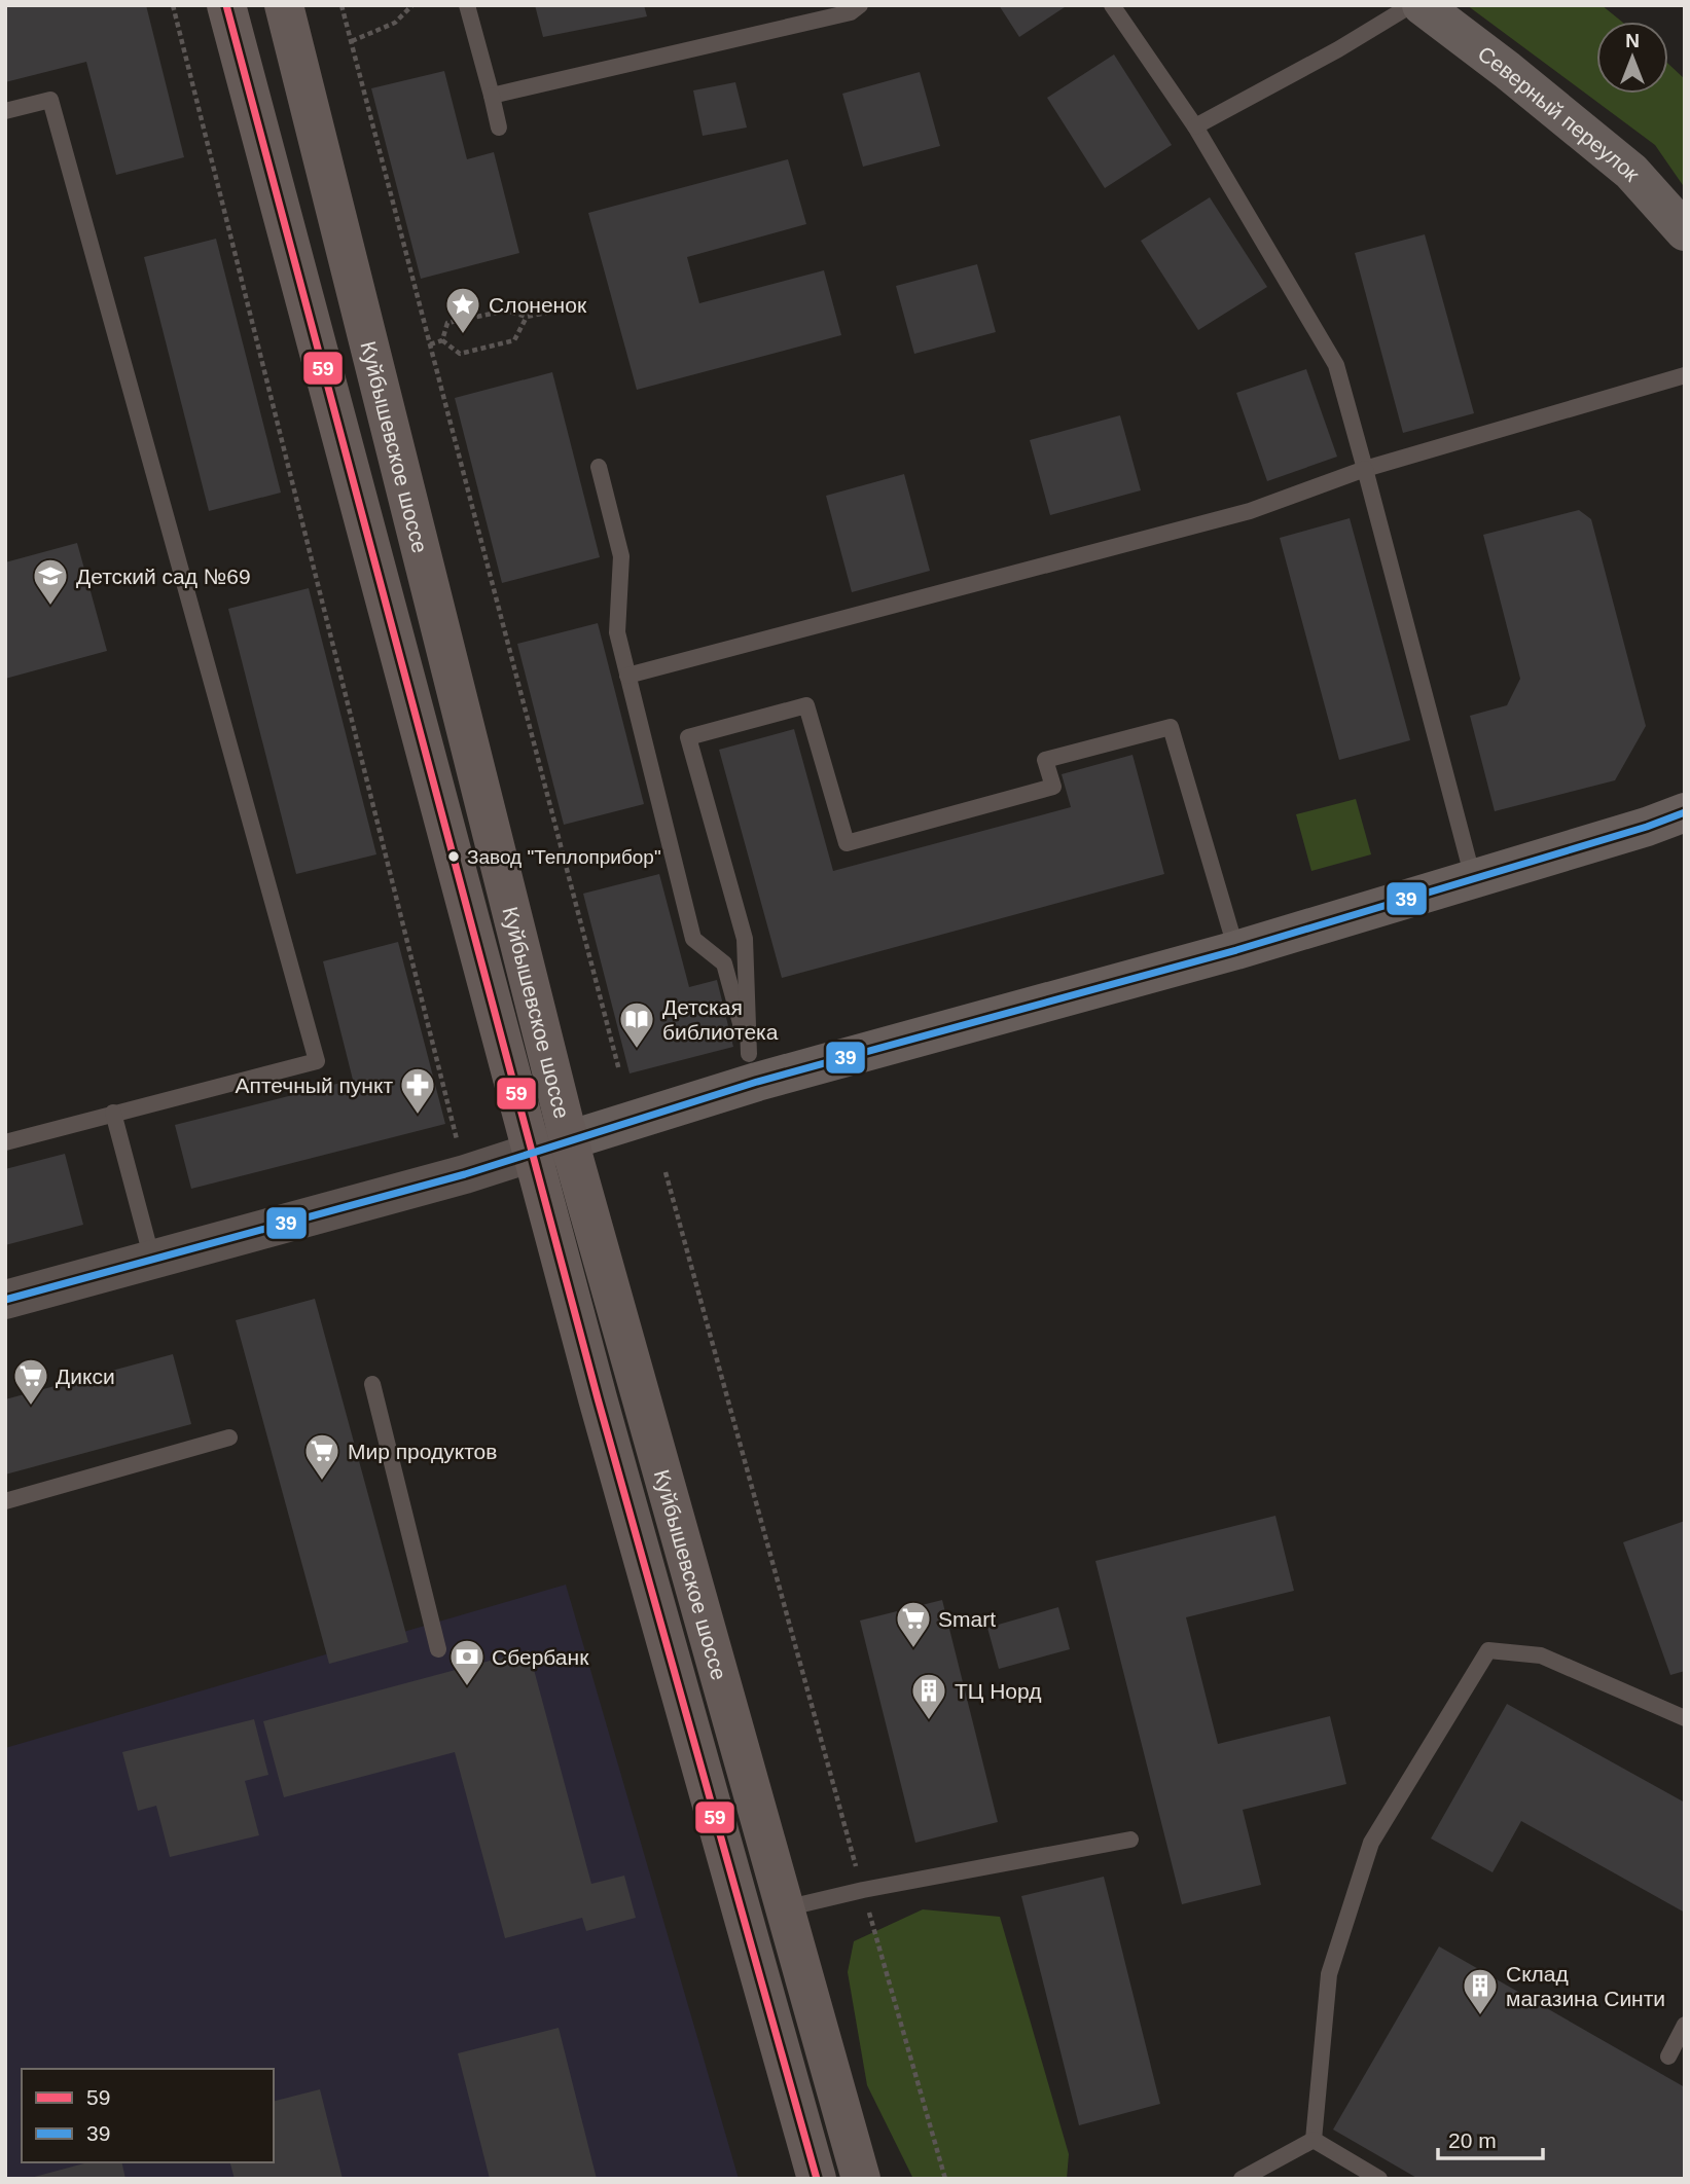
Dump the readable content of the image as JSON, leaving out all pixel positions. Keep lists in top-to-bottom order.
{
  "streets": {
    "main road": ["Северный переулок", "Куйбышевское шоссе"]
  },
  "places": {
    "place": ["Слоненок"],
    "school or university": ["Детский сад №69"],
    "other": ["Завод \"Теплоприбор\""],
    "library": ["Детская библиотека"],
    "pharmacy": ["Аптечный пункт"],
    "supermarket": ["Дикси", "Мир продуктов", "Smart"],
    "bank": ["Сбербанк"],
    "building": ["ТЦ Норд", "Склад магазина Синти"]
  },
  "lines": ["transit line 59", "transit line 39"],
  "legend": ["59", "39"],
  "scale_bar": "20 m",
  "north": "top"
}
